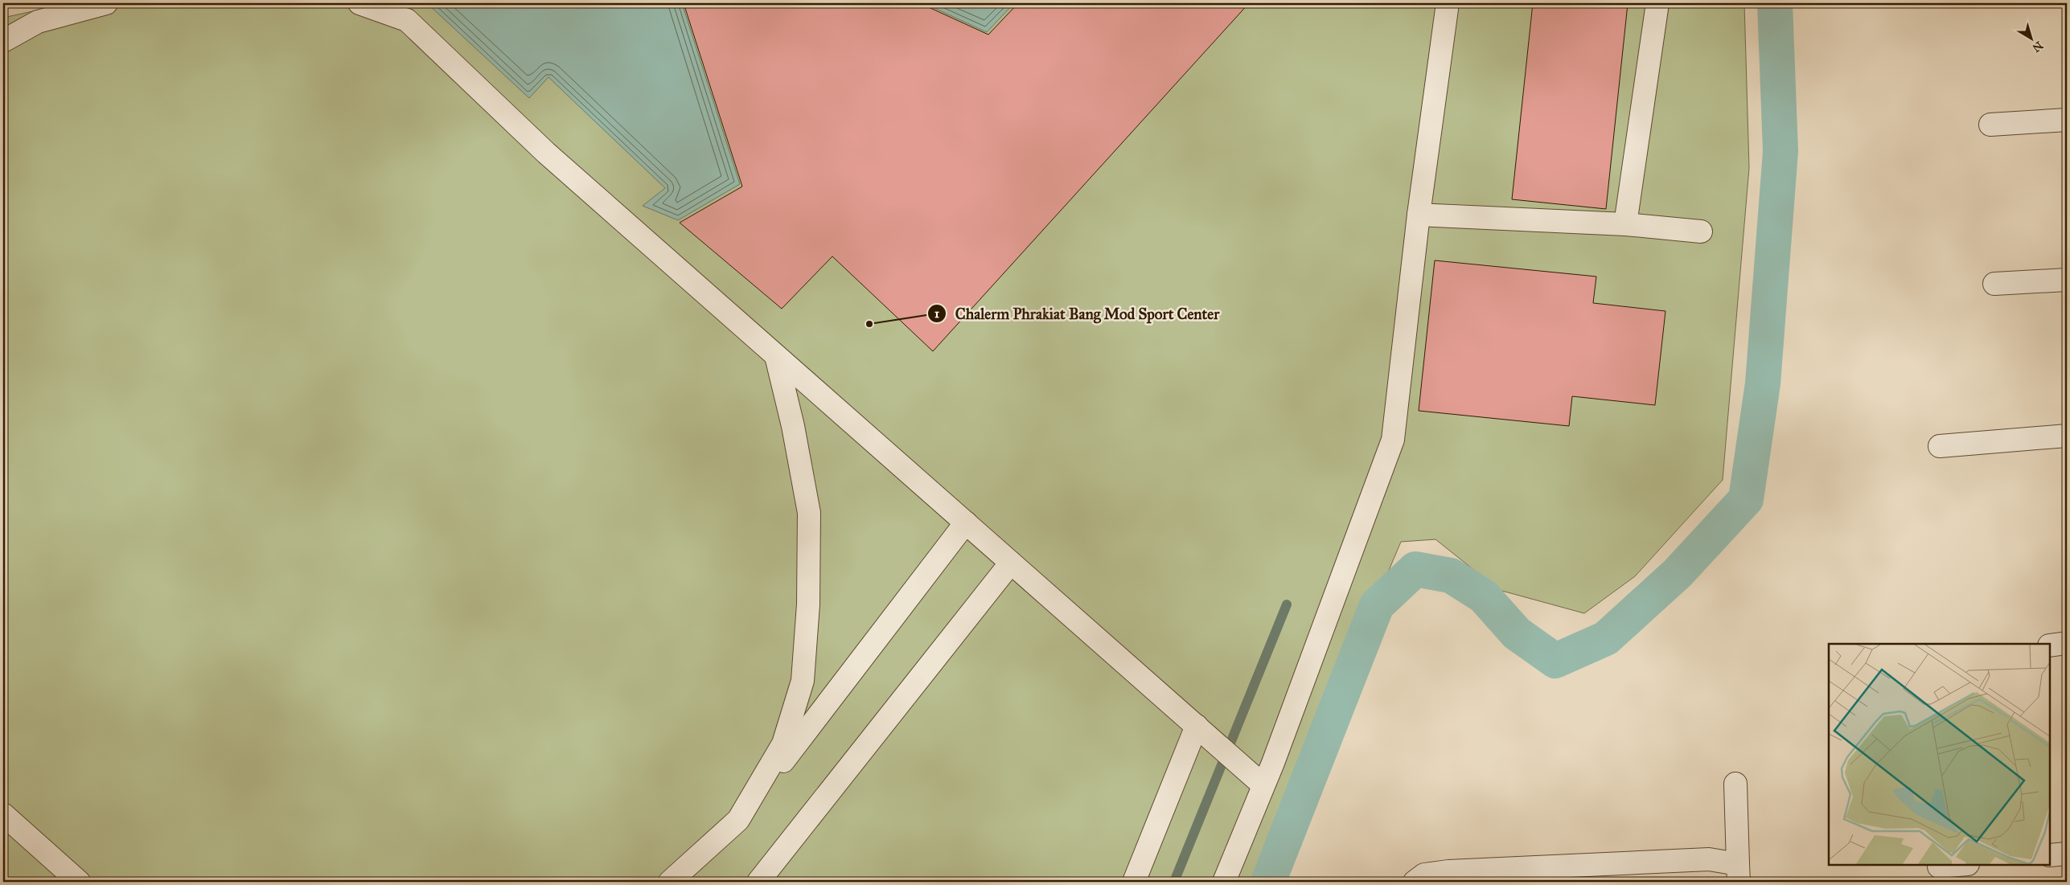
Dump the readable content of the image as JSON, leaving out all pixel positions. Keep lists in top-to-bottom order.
{
  "places": ["Chalerm Phrakiat Bang Mod Sport Center"],
  "north": "bottom right"
}
